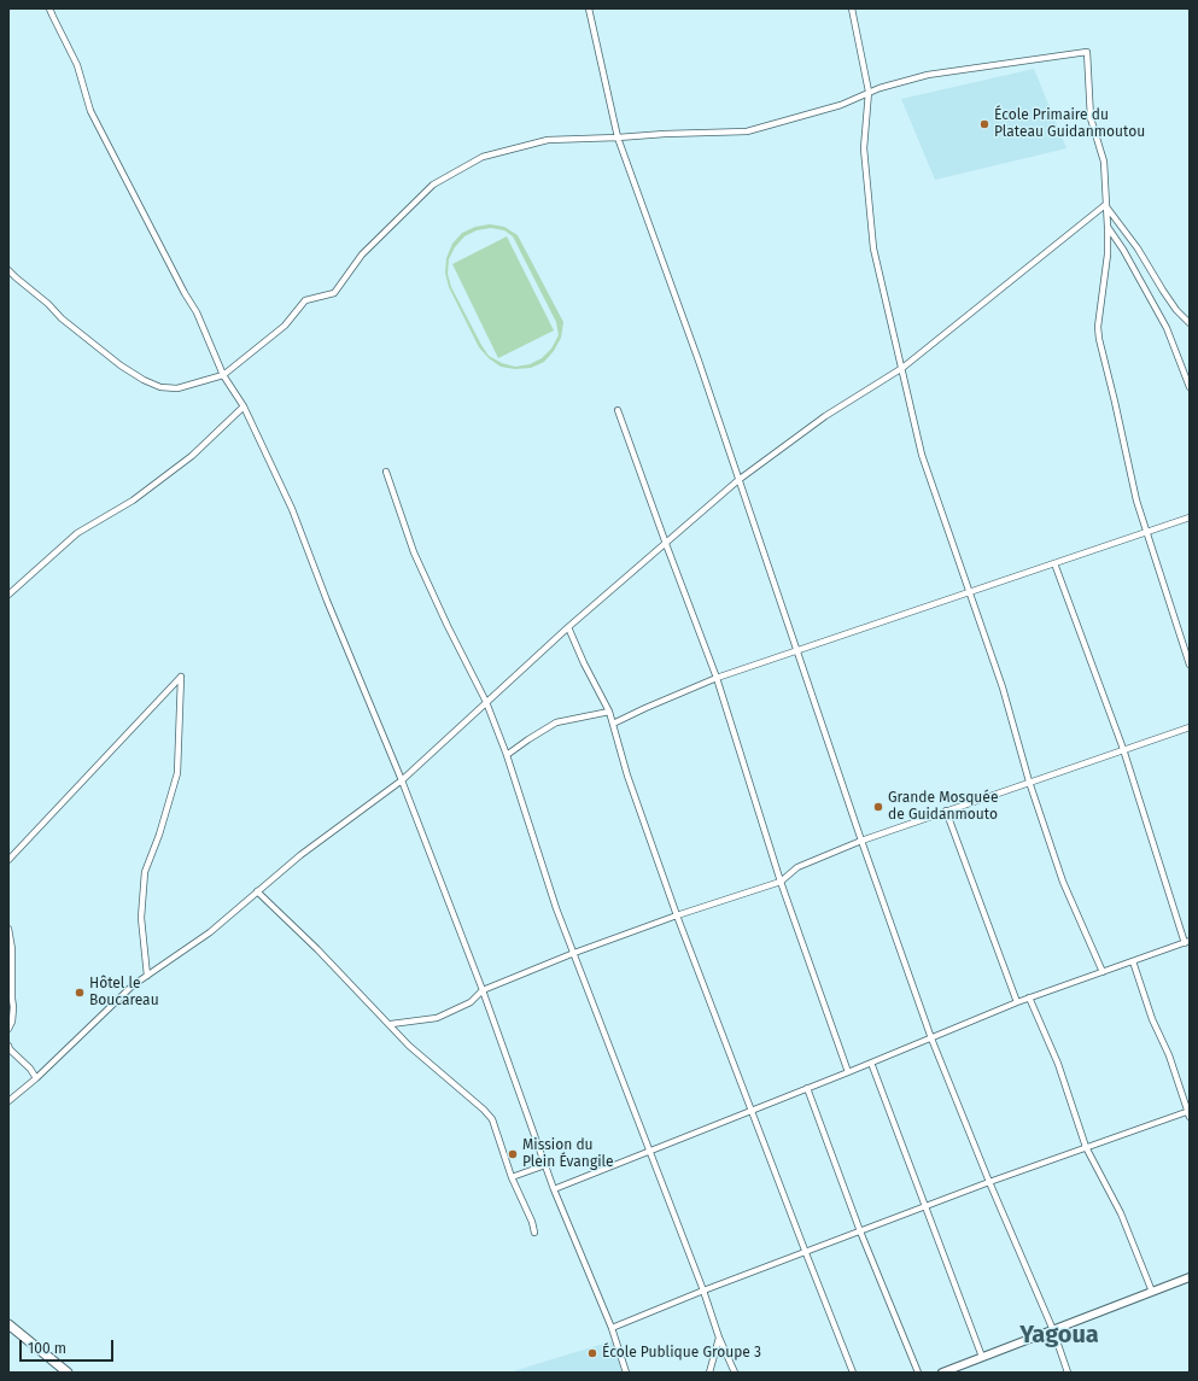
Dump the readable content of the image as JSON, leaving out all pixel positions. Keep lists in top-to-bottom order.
{
  "districts": ["Yagoua"],
  "places": [
    "École Primaire du Plateau Guidanmoutou",
    "Grande Mosquée de Guidanmouto",
    "Hôtel le Boucareau",
    "Mission du Plein Évangile",
    "École Publique Groupe 3"
  ],
  "scale_bar": "100 m"
}
